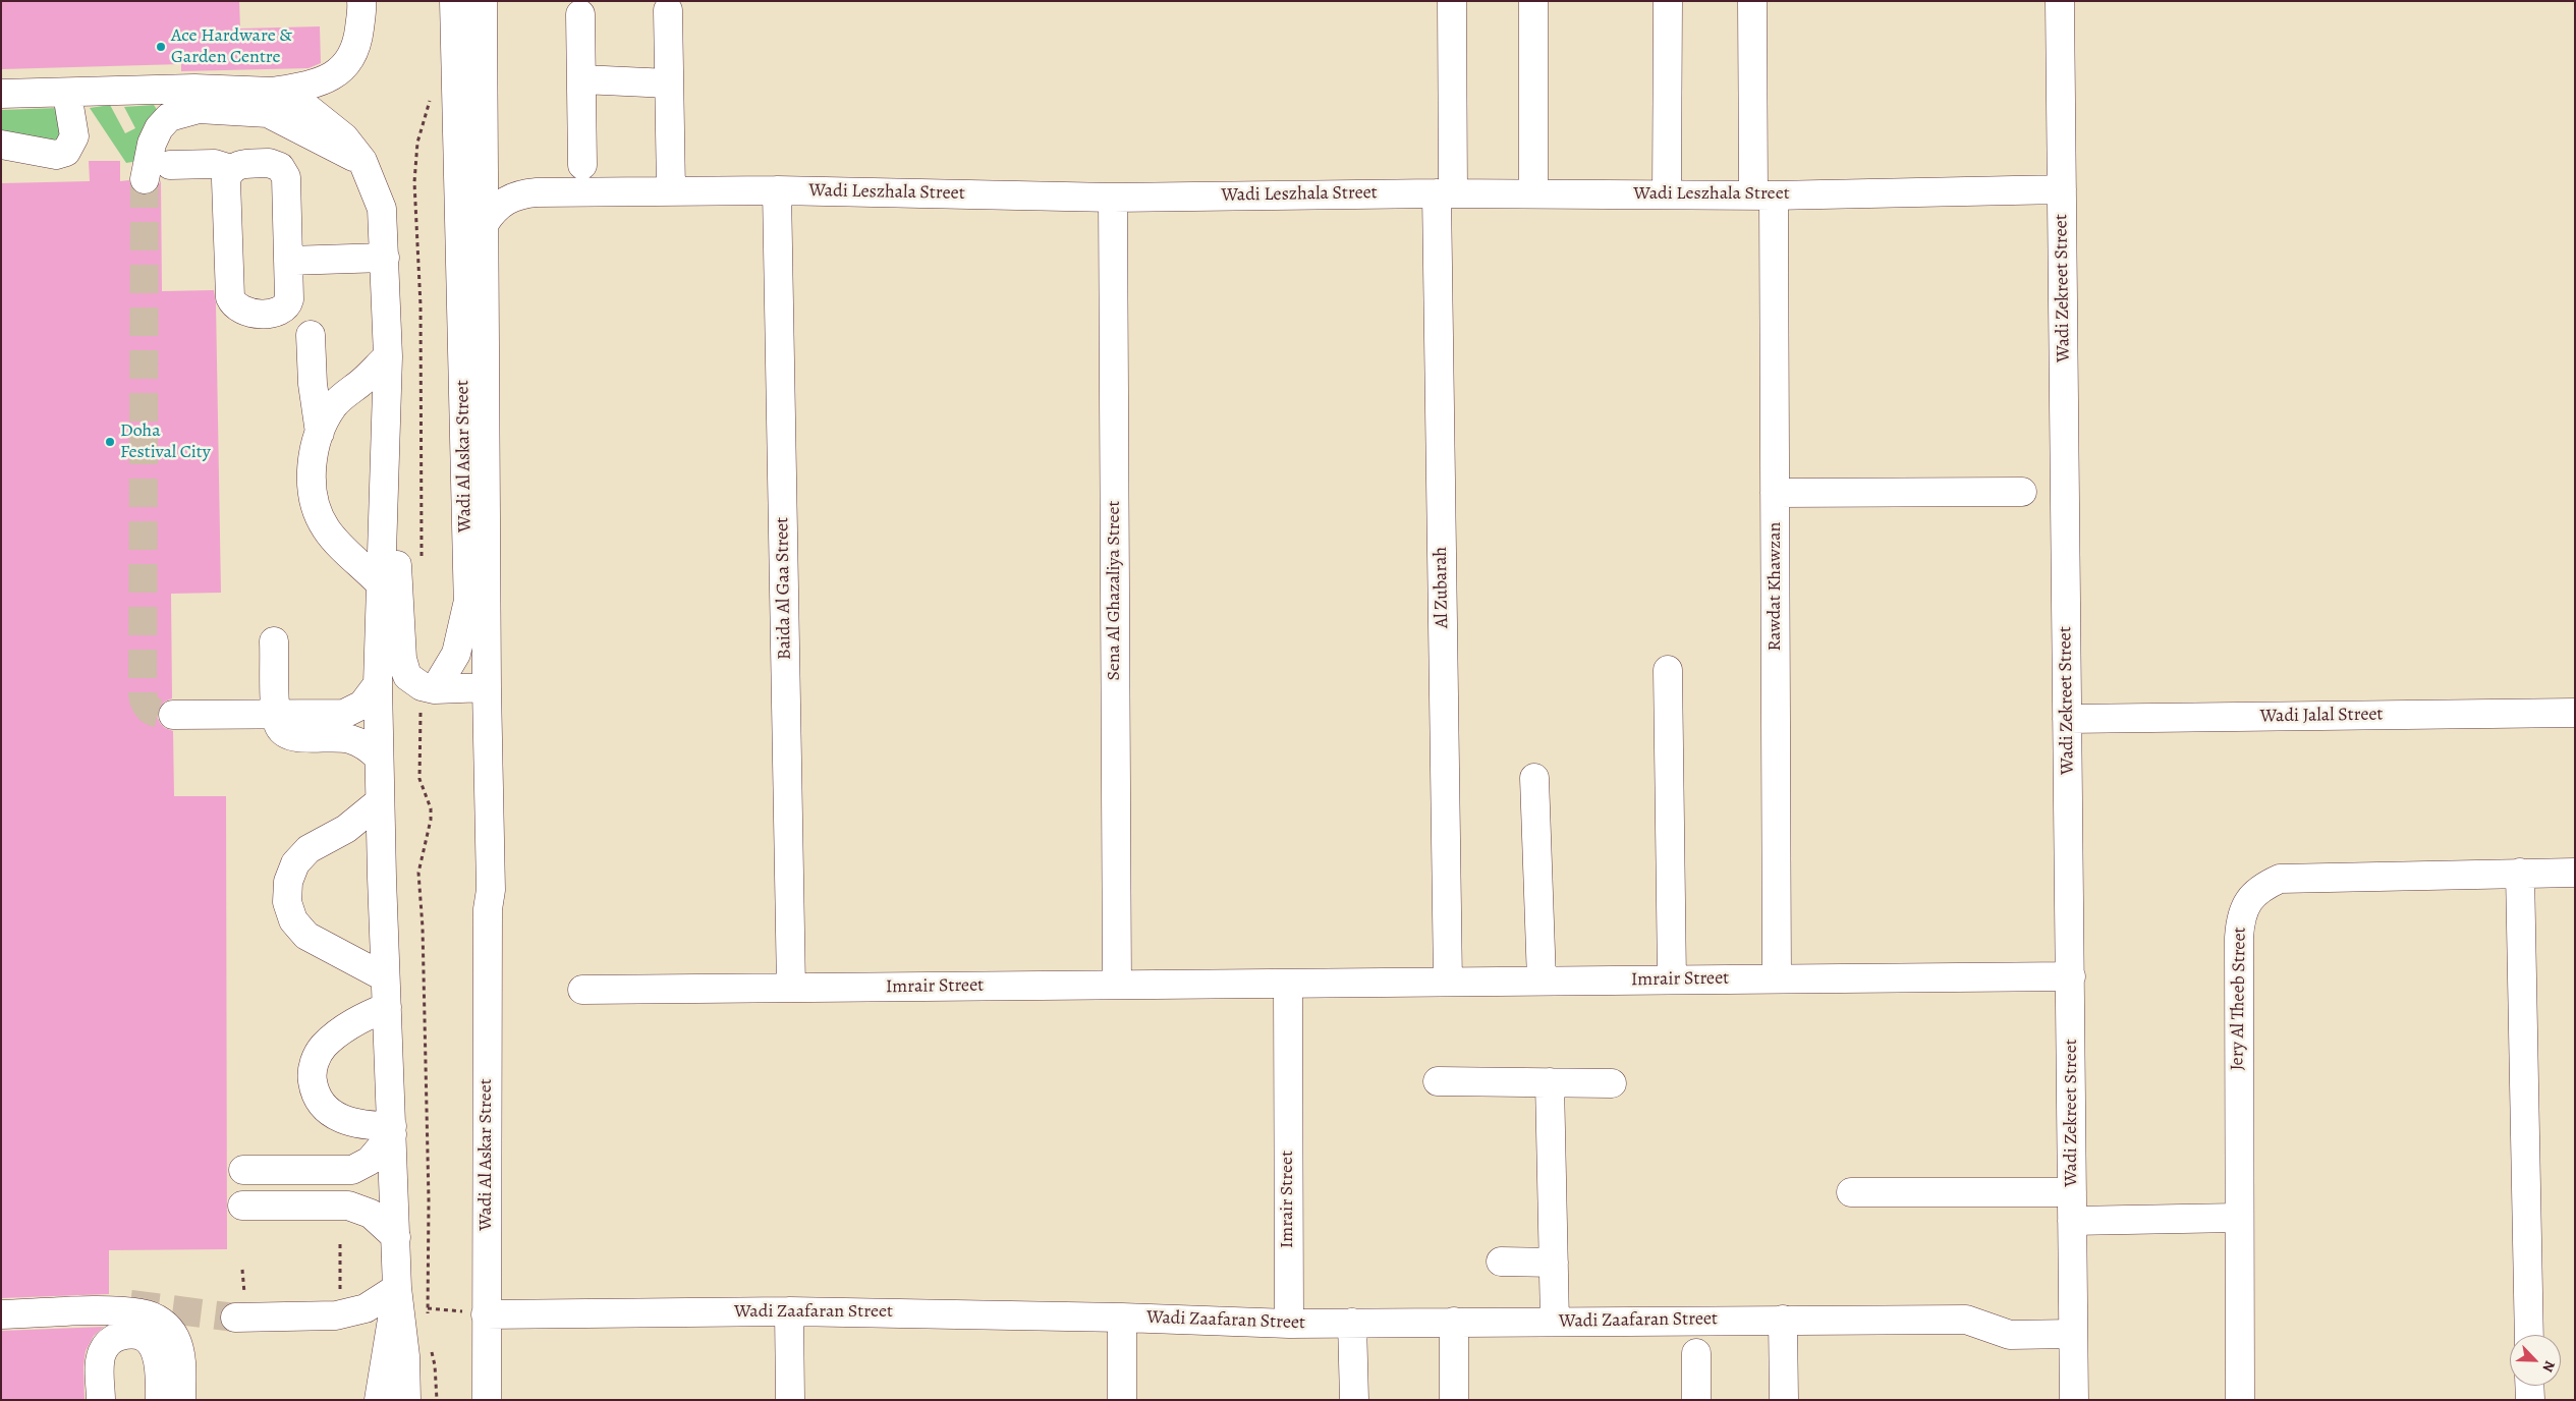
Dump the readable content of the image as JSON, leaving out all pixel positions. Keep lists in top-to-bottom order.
{
  "streets": {
    "street": [
      "Wadi Leszhala Street",
      "Wadi Zekreet Street",
      "Wadi Al Askar Street",
      "Rawdat Khawzan",
      "Al Zubarah",
      "Baida Al Gaa Street",
      "Sena Al Ghazaliya Street",
      "Wadi Jalal Street",
      "Imrair Street",
      "Jery Al Theeb Street",
      "Wadi Zaafaran Street"
    ]
  },
  "crossings": [
    ["Wadi Leszhala Street", "Wadi Zekreet Street"],
    ["Wadi Leszhala Street", "Wadi Al Askar Street"],
    ["Wadi Leszhala Street", "Rawdat Khawzan"],
    ["Wadi Leszhala Street", "Al Zubarah"],
    ["Wadi Leszhala Street", "Baida Al Gaa Street"],
    ["Wadi Leszhala Street", "Sena Al Ghazaliya Street"],
    ["Wadi Zekreet Street", "Wadi Jalal Street"],
    ["Wadi Zekreet Street", "Imrair Street"],
    ["Wadi Zekreet Street", "Wadi Zaafaran Street"],
    ["Wadi Al Askar Street", "Wadi Zaafaran Street"],
    ["Rawdat Khawzan", "Imrair Street"],
    ["Al Zubarah", "Imrair Street"],
    ["Baida Al Gaa Street", "Imrair Street"],
    ["Sena Al Ghazaliya Street", "Imrair Street"],
    ["Imrair Street", "Wadi Zaafaran Street"]
  ],
  "places": ["Ace Hardware & Garden Centre", "Doha Festival City"],
  "north": "bottom right"
}
